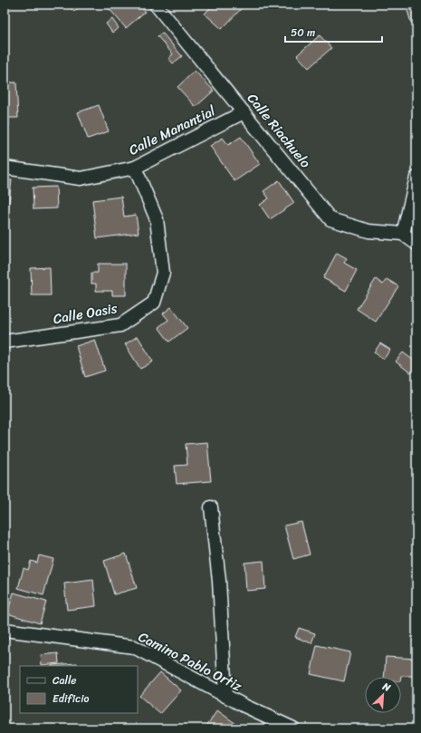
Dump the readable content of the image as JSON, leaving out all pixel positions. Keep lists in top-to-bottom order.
{
  "streets": {
    "street": [
      "Calle Manantial",
      "Calle Riachuelo",
      "Calle Oasis",
      "Camino Pablo Ortiz"
    ]
  },
  "crossings": [
    ["Calle Manantial", "Calle Riachuelo"],
    ["Calle Manantial", "Calle Oasis"]
  ],
  "legend": ["Calle", "Edificio"],
  "scale_bar": "50 m",
  "north": "top right"
}
